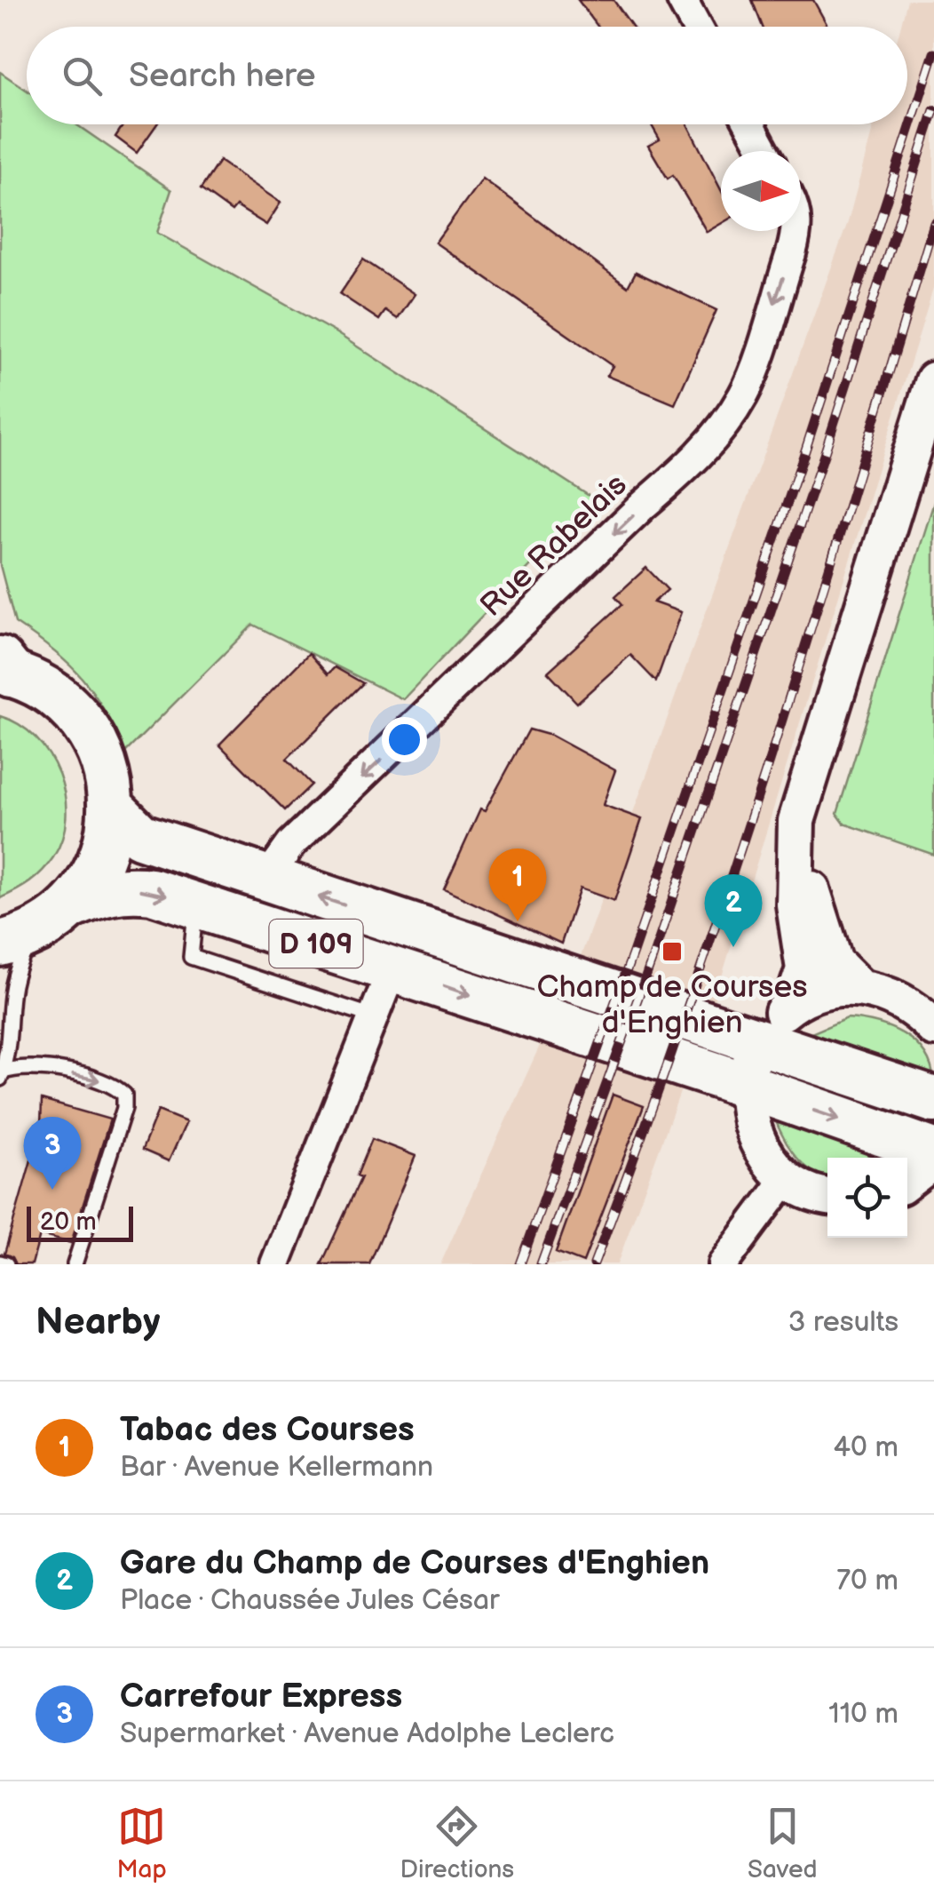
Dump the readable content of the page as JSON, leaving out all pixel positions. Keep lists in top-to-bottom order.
{
  "streets": {
    "main road": ["D 109"],
    "street": ["Rue Rabelais"]
  },
  "crossings": [
    ["Rue Rabelais", "D 109"]
  ],
  "places": {
    "transit": ["Champ de Courses d'Enghien"]
  },
  "scale_bar": "20 m",
  "north": "right",
  "page": {
    "search": "Search here",
    "pins": ["1", "2", "3"],
    "scale": "20 m",
    "heading": ["Nearby", "3 results"],
    "list": [
      {
        "mark": "1",
        "name": "Tabac des Courses",
        "note": "Bar · Avenue Kellermann",
        "value": "40 m"
      },
      {
        "mark": "2",
        "name": "Gare du Champ de Courses d'Enghien",
        "note": "Place · Chaussée Jules César",
        "value": "70 m"
      },
      {
        "mark": "3",
        "name": "Carrefour Express",
        "note": "Supermarket · Avenue Adolphe Leclerc",
        "value": "110 m"
      }
    ],
    "nav": ["Map", "Directions", "Saved"]
  }
}
